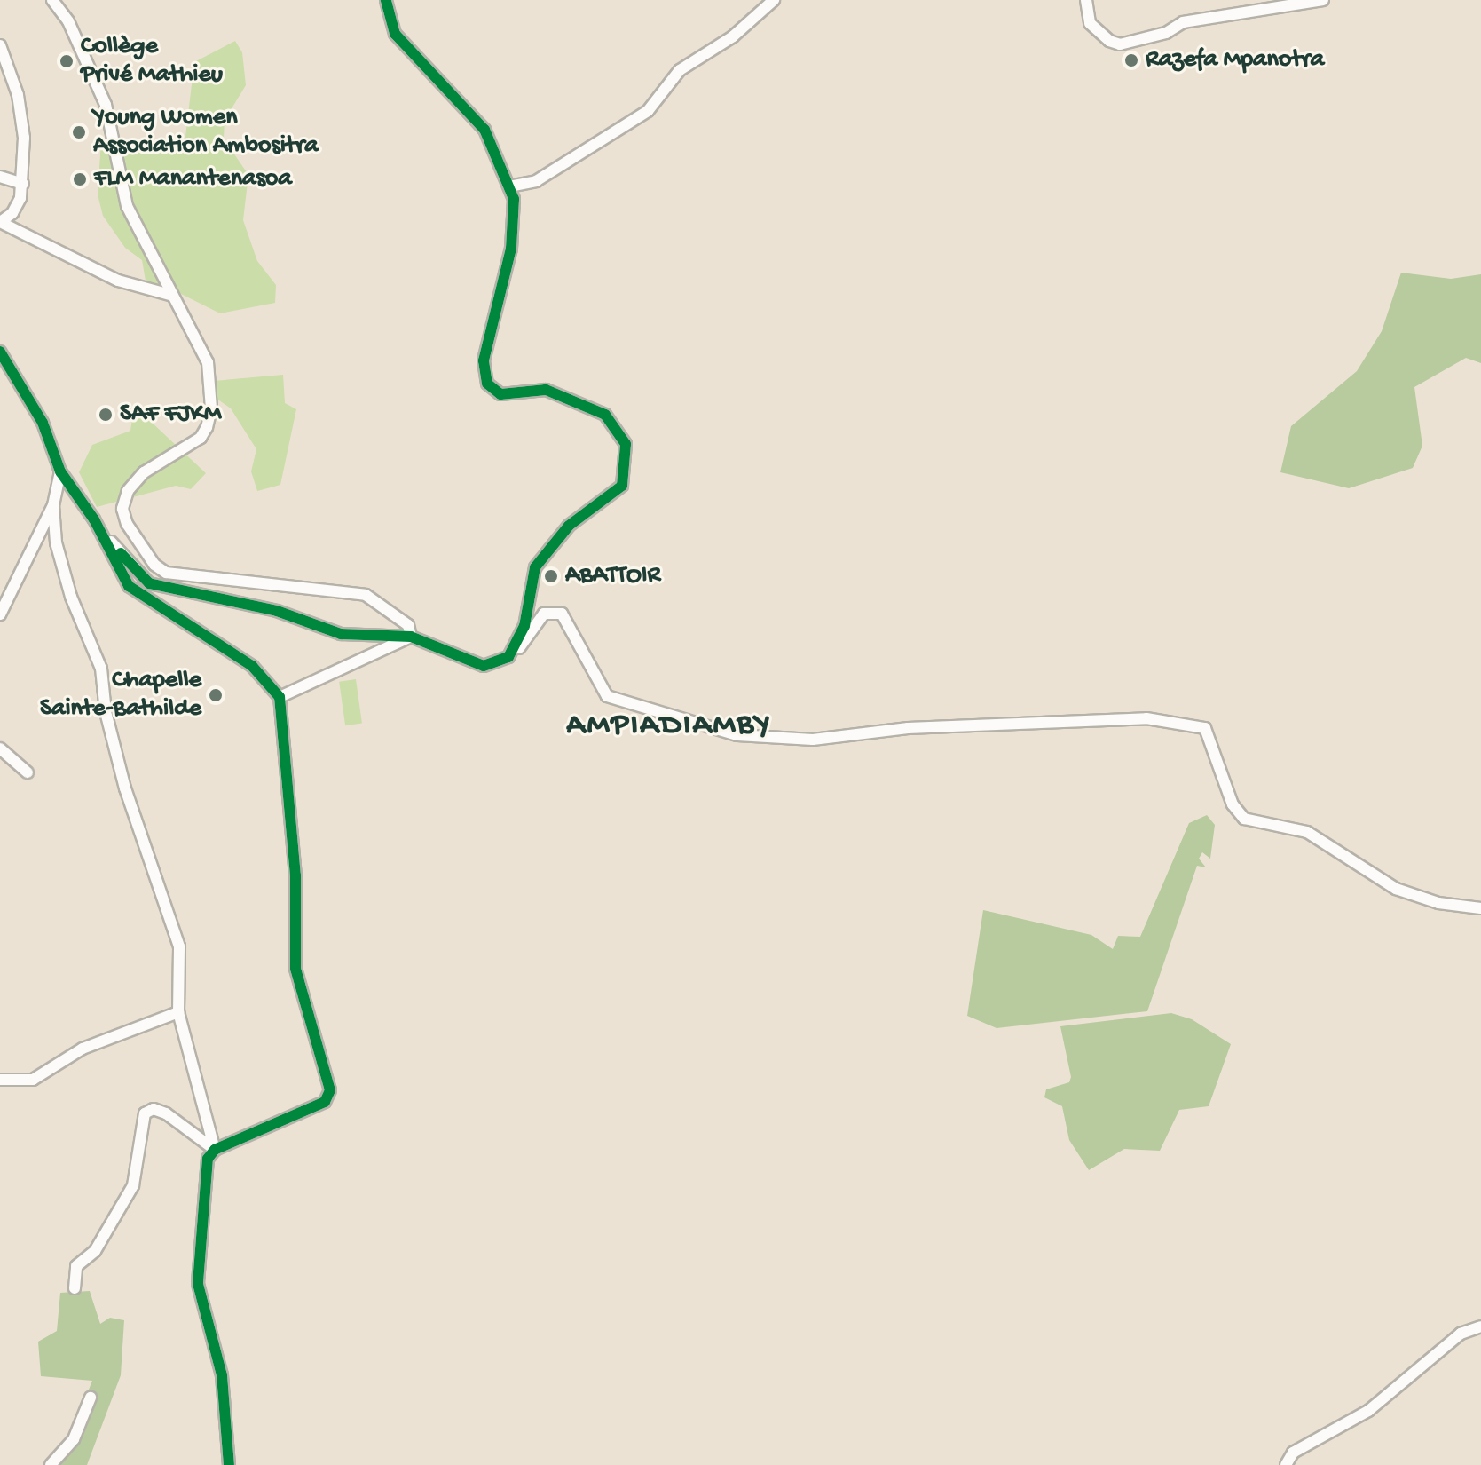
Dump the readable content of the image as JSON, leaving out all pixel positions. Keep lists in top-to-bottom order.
{
  "districts": ["AMPIADIAMBY"],
  "places": [
    "Razefa Mpanotra",
    "Collège Privé Mathieu",
    "Young Women Association Ambositra",
    "FLM Manantenasoa",
    "SAF FJKM",
    "ABATTOIR",
    "Chapelle Sainte-Bathilde"
  ]
}
